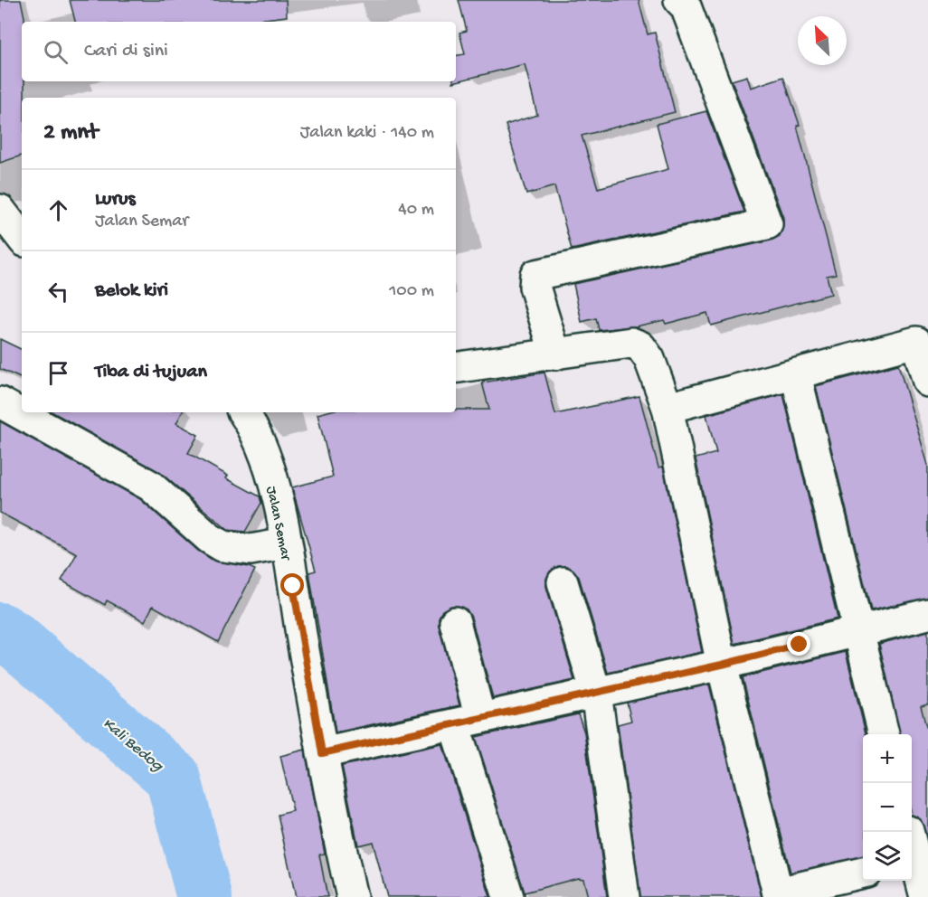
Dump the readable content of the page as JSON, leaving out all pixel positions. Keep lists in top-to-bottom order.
{
  "streets": {
    "street": ["Jalan Semar"]
  },
  "water": ["Kali Bedog"],
  "north": "top left",
  "page": {
    "search": "Cari di sini",
    "heading": ["2 mnt", "Jalan kaki · 140 m"],
    "list": [
      ["Lurus", "Jalan Semar", "40 m"],
      ["Belok kiri", "100 m"],
      "Tiba di tujuan"
    ],
    "map_buttons": ["+", "−"]
  }
}
